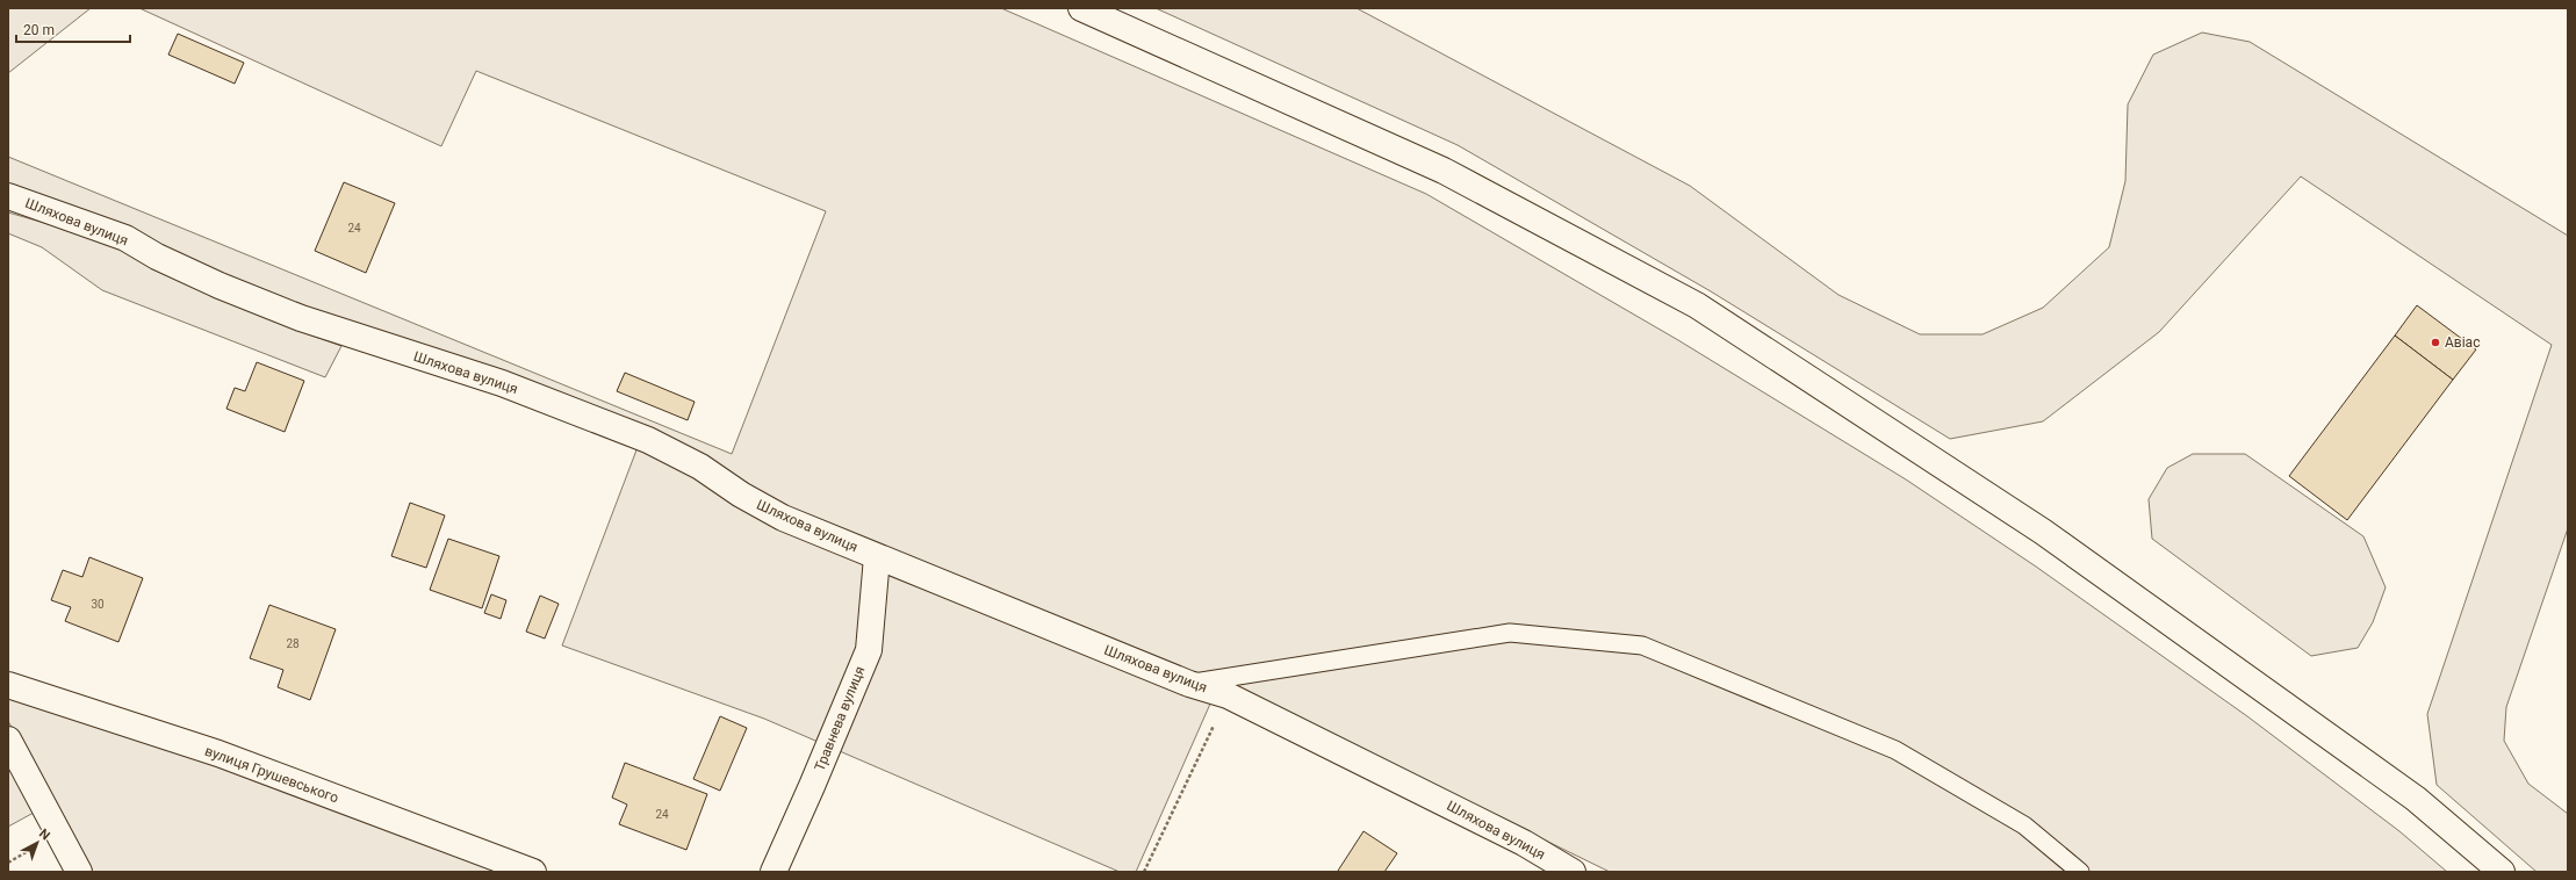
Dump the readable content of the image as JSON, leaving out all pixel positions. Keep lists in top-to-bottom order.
{
  "streets": {
    "main road": ["Шляхова вулиця", "Травнева вулиця", "вулиця Грушевського"]
  },
  "crossings": [
    ["Шляхова вулиця", "Травнева вулиця"]
  ],
  "places": ["Авіас"],
  "house_numbers": [
    "24",
    "30",
    "28",
    "24"
  ],
  "scale_bar": "20 m",
  "north": "top right"
}
